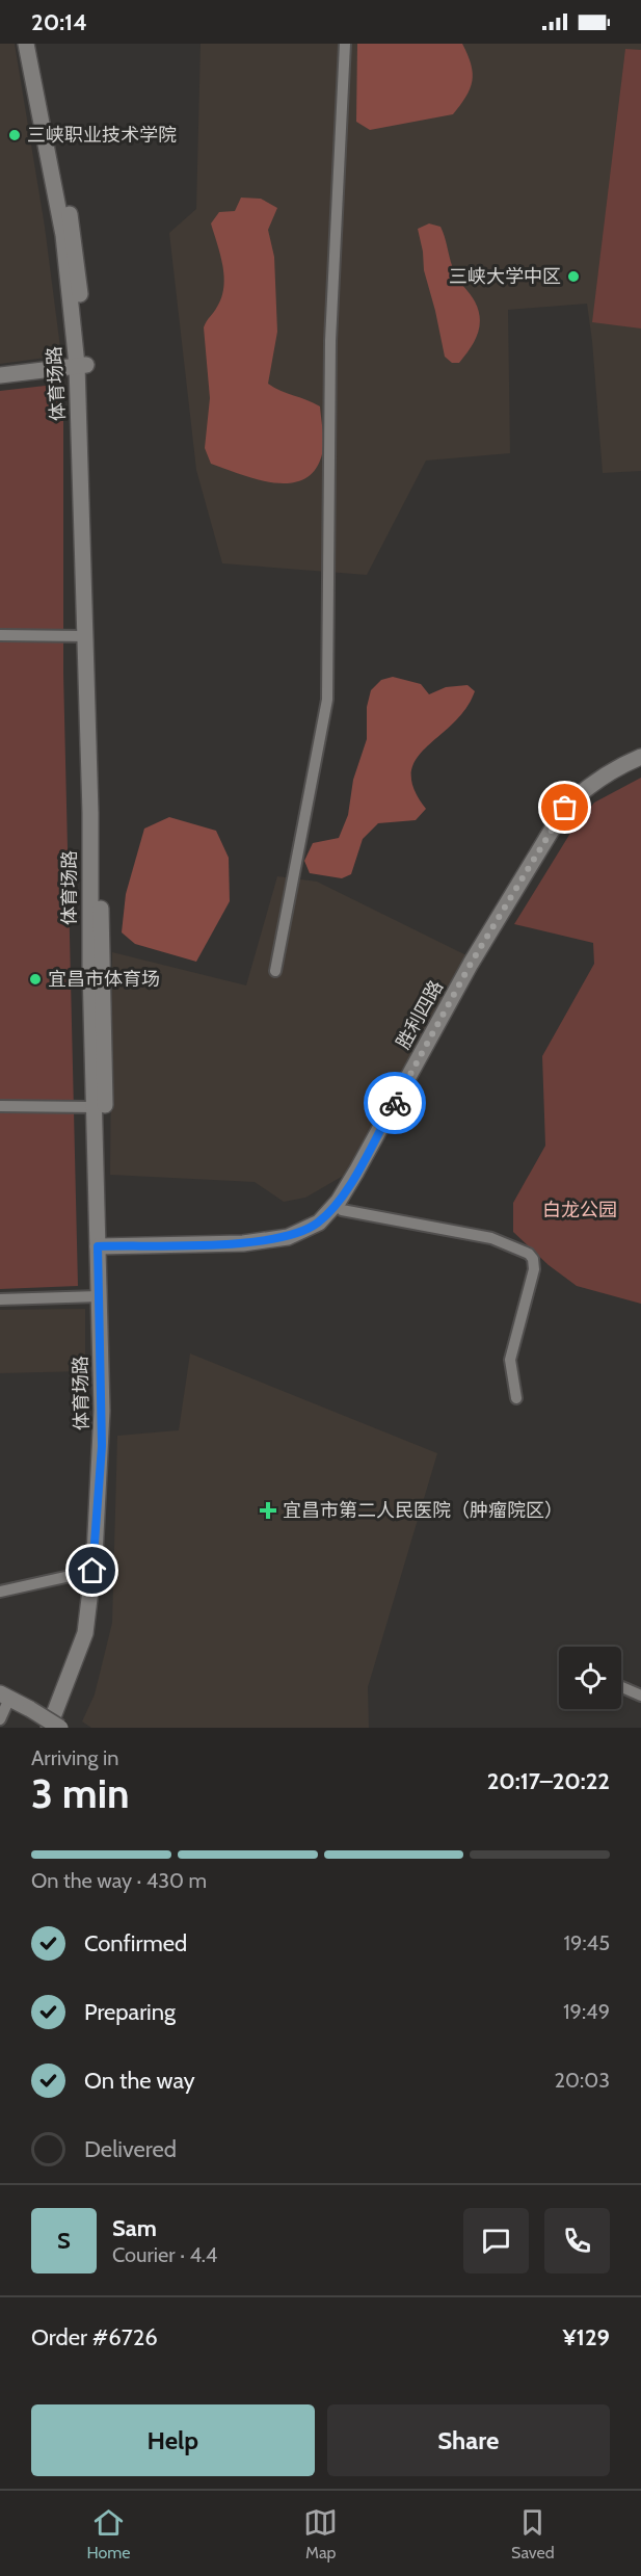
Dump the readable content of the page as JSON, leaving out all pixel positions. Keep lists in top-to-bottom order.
{
  "streets": {
    "main road": ["体育场路", "胜利四路"]
  },
  "crossings": [
    ["体育场路", "胜利四路"]
  ],
  "parks": ["白龙公园"],
  "places": {
    "other": ["三峡职业技术学院", "三峡大学中区", "宜昌市体育场"],
    "health": ["宜昌市第二人民医院（肿瘤院区）"]
  },
  "page": {
    "status": "20:14",
    "heading": ["3 min", "Arriving in", "20:17–20:22"],
    "panel": [
      "Sam",
      "Courier · 4.4",
      "Order #6726",
      "¥129"
    ],
    "bar": "On the way · 430 m",
    "list": [
      ["Confirmed", "19:45"],
      ["Preparing", "19:49"],
      ["On the way", "20:03"],
      "Delivered"
    ],
    "round": "S",
    "buttons": ["Help", "Share"],
    "tabs": ["Home", "Map", "Saved"]
  }
}
